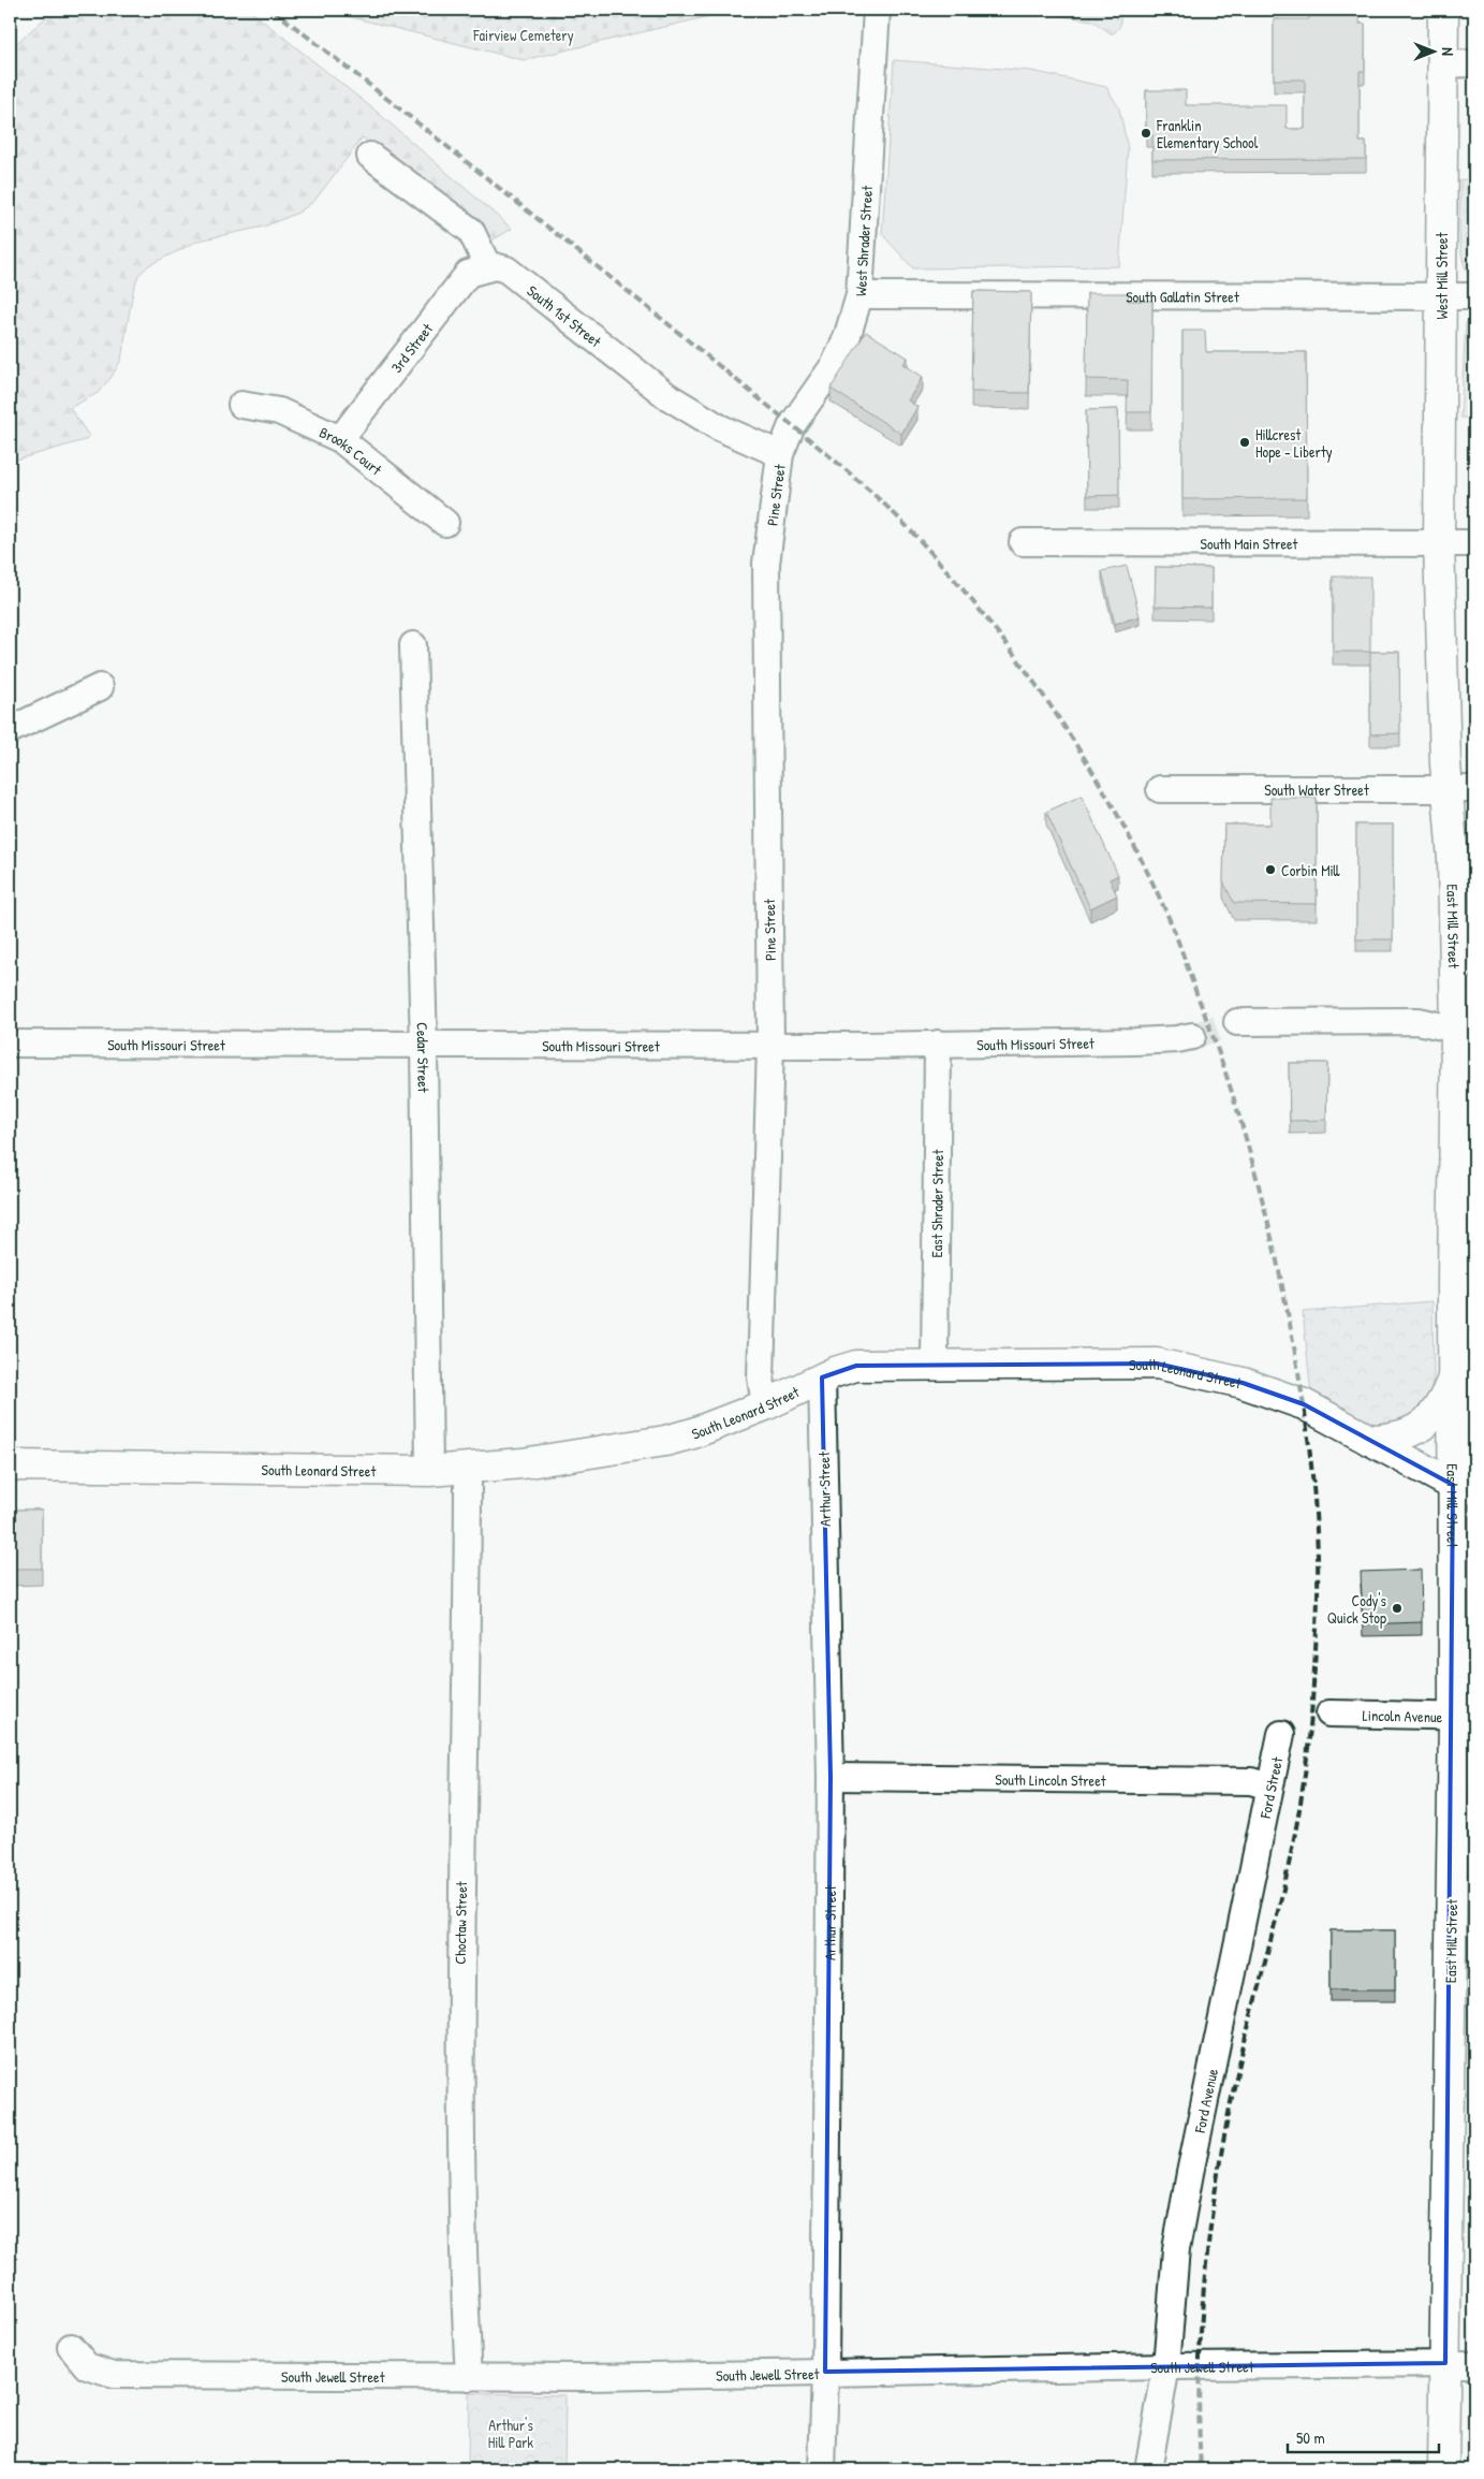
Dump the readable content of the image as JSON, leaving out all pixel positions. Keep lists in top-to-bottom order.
{
  "streets": {
    "main road": ["West Mill Street", "East Mill Street", "South Leonard Street"],
    "street": [
      "West Shrader Street",
      "South Gallatin Street",
      "South 1st Street",
      "3rd Street",
      "Brooks Court",
      "Pine Street",
      "South Main Street",
      "South Water Street",
      "South Missouri Street",
      "Cedar Street",
      "East Shrader Street",
      "Arthur Street",
      "Lincoln Avenue",
      "South Lincoln Street",
      "Ford Street",
      "Choctaw Street",
      "Ford Avenue",
      "South Jewell Street"
    ]
  },
  "crossings": [
    ["West Shrader Street", "South Gallatin Street"],
    ["West Shrader Street", "South 1st Street"],
    ["West Shrader Street", "Pine Street"],
    ["West Mill Street", "South Gallatin Street"],
    ["West Mill Street", "South Main Street"],
    ["West Mill Street", "East Mill Street"],
    ["South 1st Street", "3rd Street"],
    ["South 1st Street", "Pine Street"],
    ["3rd Street", "Brooks Court"],
    ["Pine Street", "South Missouri Street"],
    ["Pine Street", "South Leonard Street"],
    ["South Main Street", "East Mill Street"],
    ["South Water Street", "East Mill Street"],
    ["East Mill Street", "South Leonard Street"],
    ["East Mill Street", "Lincoln Avenue"],
    ["East Mill Street", "South Jewell Street"],
    ["South Missouri Street", "Cedar Street"],
    ["South Missouri Street", "East Shrader Street"],
    ["Cedar Street", "South Leonard Street"],
    ["East Shrader Street", "South Leonard Street"],
    ["South Leonard Street", "Arthur Street"],
    ["South Leonard Street", "Choctaw Street"],
    ["Arthur Street", "South Lincoln Street"],
    ["Arthur Street", "South Jewell Street"],
    ["South Lincoln Street", "Ford Street"],
    ["Ford Street", "Ford Avenue"],
    ["Choctaw Street", "South Jewell Street"],
    ["Ford Avenue", "South Jewell Street"]
  ],
  "parks": ["Fairview Cemetery", "Arthur's Hill Park"],
  "places": [
    "Franklin Elementary School",
    "Hillcrest Hope - Liberty",
    "Corbin Mill",
    "Cody's Quick Stop"
  ],
  "scale_bar": "50 m",
  "north": "right"
}
